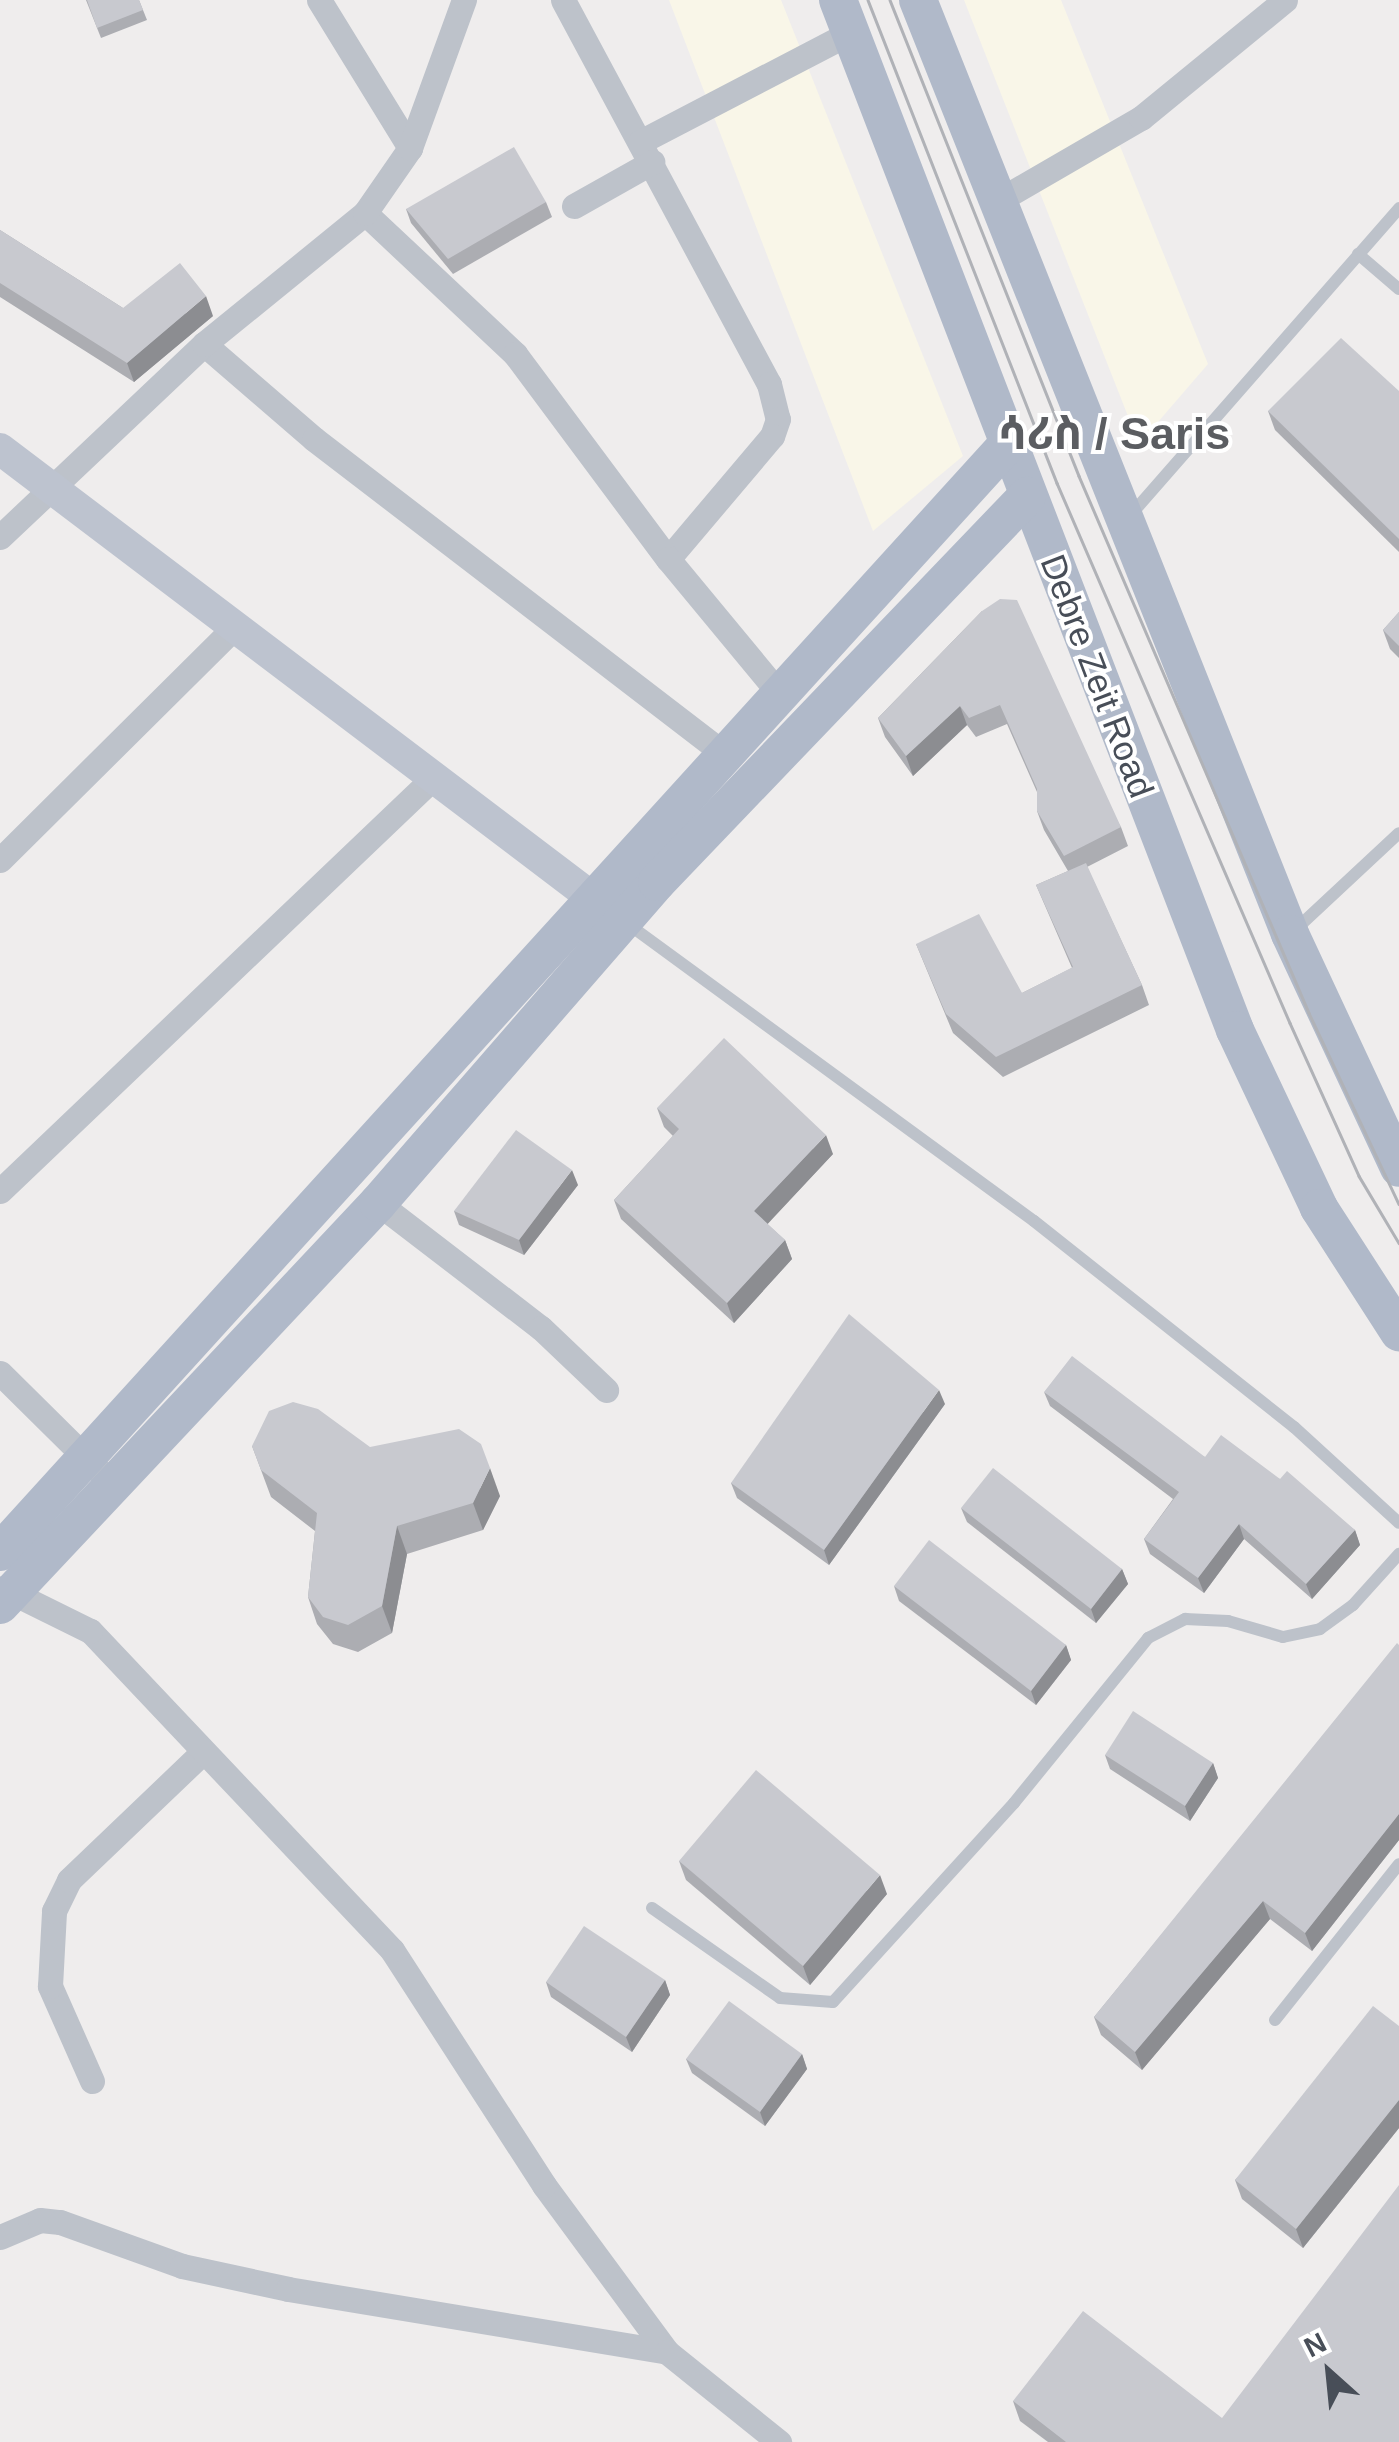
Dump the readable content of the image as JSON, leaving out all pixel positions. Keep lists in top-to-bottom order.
{
  "streets": {
    "main road": ["Debre Zeit Road"]
  },
  "districts": ["ሳሪስ / Saris"],
  "north": "top left"
}
